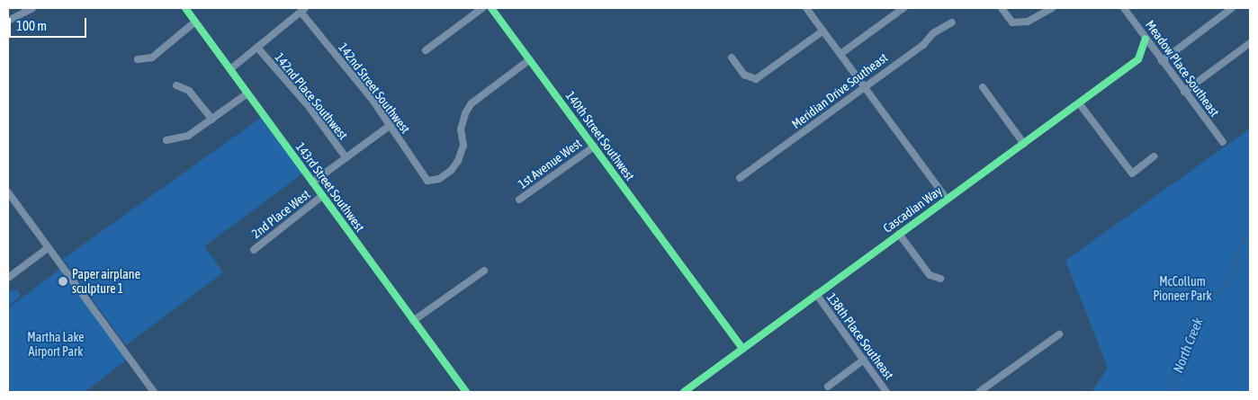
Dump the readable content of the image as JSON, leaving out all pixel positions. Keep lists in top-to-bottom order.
{
  "streets": {
    "street": [
      "Meadow Place Southeast",
      "142nd Street Southwest",
      "Meridian Drive Southeast",
      "142nd Place Southwest",
      "140th Street Southwest",
      "1st Avenue West",
      "143rd Street Southwest",
      "Cascadian Way",
      "2nd Place West",
      "138th Place Southeast"
    ]
  },
  "crossings": [
    ["Meadow Place Southeast", "Cascadian Way"],
    ["142nd Street Southwest", "140th Street Southwest"],
    ["140th Street Southwest", "1st Avenue West"],
    ["140th Street Southwest", "Cascadian Way"],
    ["143rd Street Southwest", "2nd Place West"],
    ["Cascadian Way", "138th Place Southeast"]
  ],
  "water": ["North Creek"],
  "parks": ["McCollum Pioneer Park", "Martha Lake Airport Park"],
  "places": ["Paper airplane sculpture 1"],
  "scale_bar": "100 m"
}
